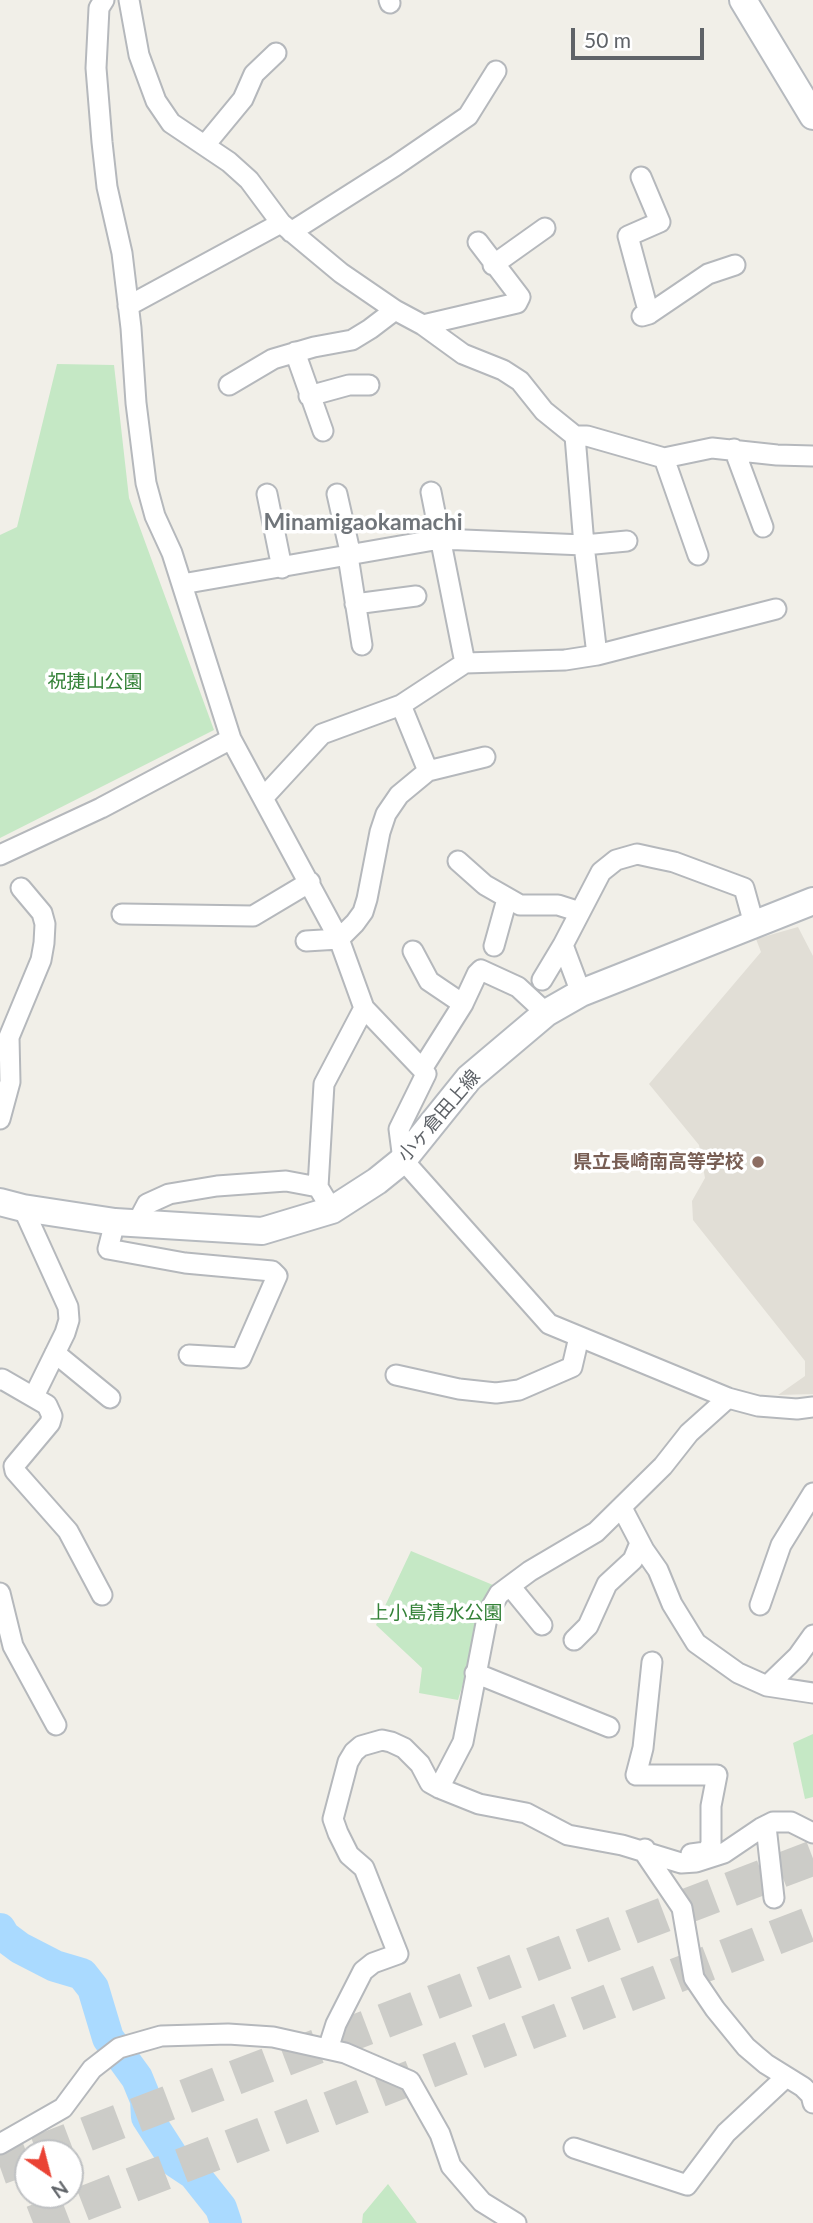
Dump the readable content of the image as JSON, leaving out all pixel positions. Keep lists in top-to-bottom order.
{
  "streets": {
    "main road": ["小ヶ倉田上線"]
  },
  "districts": ["Minamigaokamachi"],
  "parks": ["祝捷山公園", "上小島清水公園"],
  "places": ["県立長崎南高等学校"],
  "scale_bar": "50 m",
  "north": "bottom right"
}
